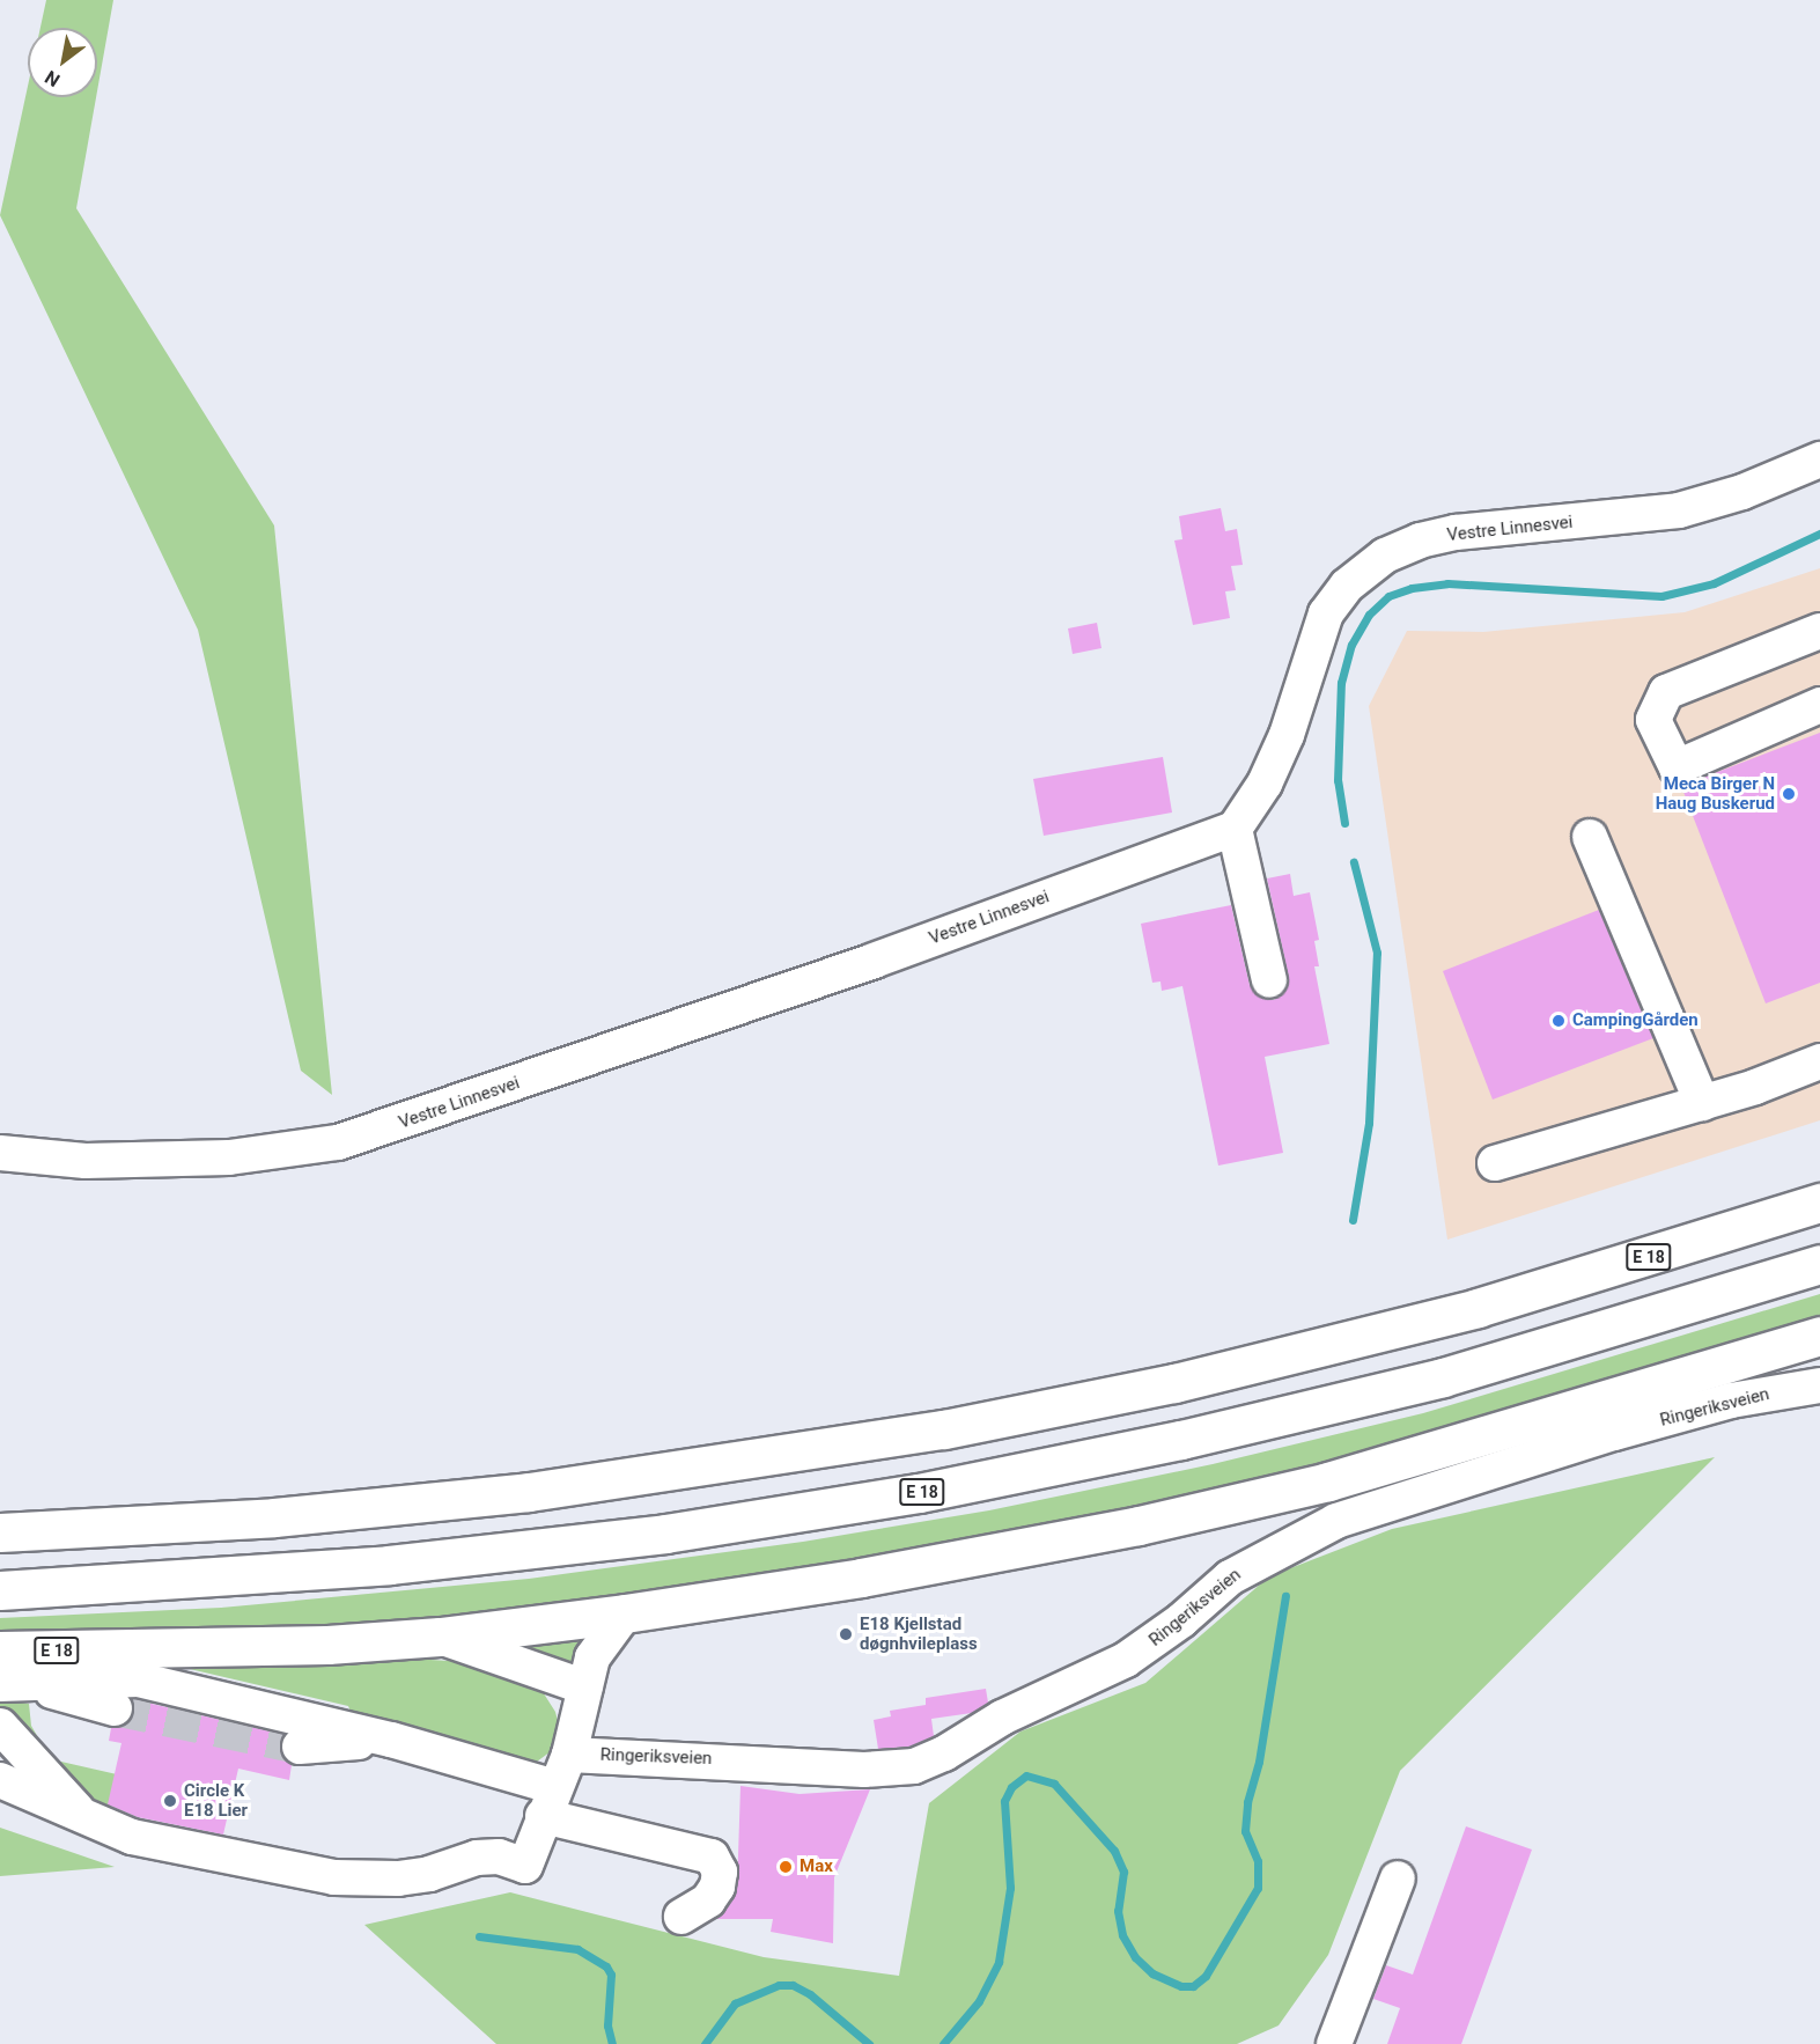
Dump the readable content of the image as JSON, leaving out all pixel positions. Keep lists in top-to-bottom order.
{
  "streets": {
    "highway": ["E 18"],
    "lane": ["Vestre Linnesvei", "Ringeriksveien"]
  },
  "places": [
    "Meca Birger N Haug Buskerud",
    "CampingGården",
    "E18 Kjellstad døgnhvileplass",
    "Circle K E18 Lier",
    "Max"
  ],
  "north": "bottom left"
}
